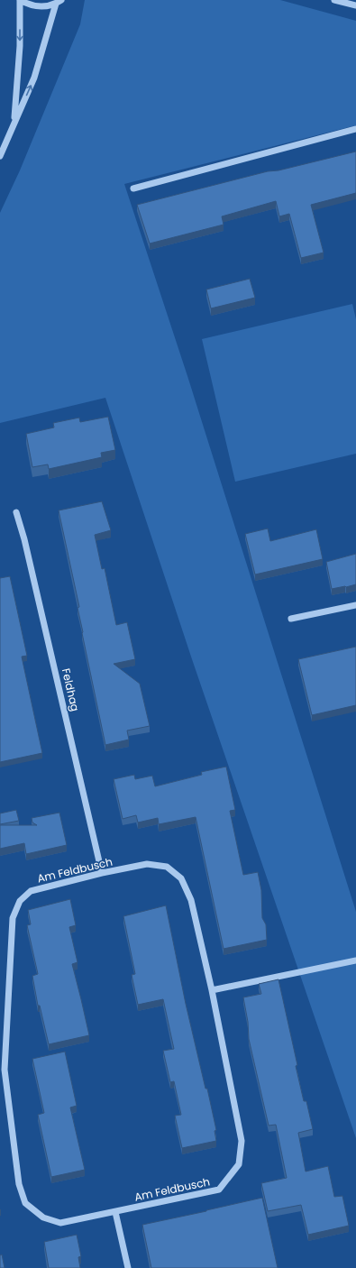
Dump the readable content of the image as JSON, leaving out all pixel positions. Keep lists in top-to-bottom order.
{
  "streets": {
    "street": ["Feldhag", "Am Feldbusch"]
  },
  "crossings": [
    ["Feldhag", "Am Feldbusch"]
  ]
}
